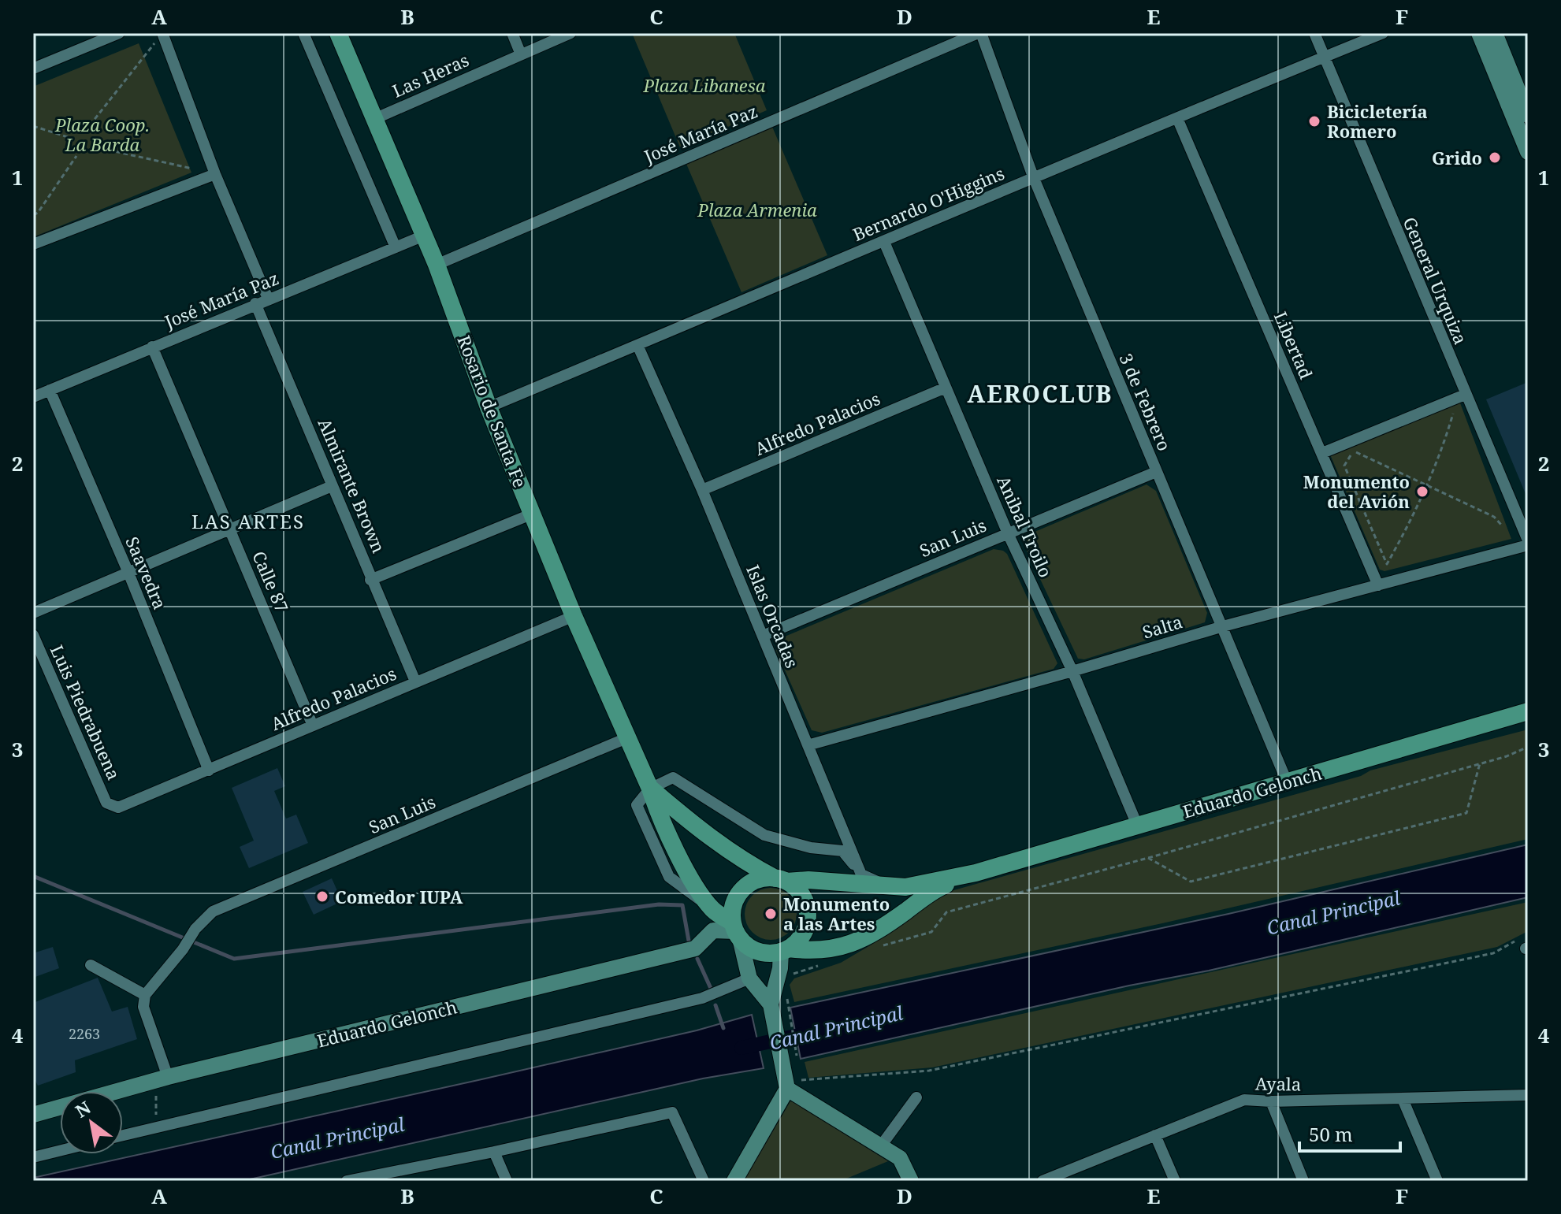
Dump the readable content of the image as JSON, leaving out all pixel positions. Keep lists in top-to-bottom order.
{
  "streets": {
    "main road": ["Rosario de Santa Fe", "Eduardo Gelonch"],
    "street": [
      "Las Heras",
      "José María Paz",
      "Bernardo O'Higgins",
      "General Urquiza",
      "Libertad",
      "3 de Febrero",
      "Alfredo Palacios",
      "Almirante Brown",
      "Anibal Troilo",
      "San Luis",
      "Saavedra",
      "Calle 87",
      "Islas Orcadas",
      "Salta",
      "Luis Piedrabuena",
      "Ayala"
    ]
  },
  "crossings": [
    ["Las Heras", "Rosario de Santa Fe"],
    ["José María Paz", "3 de Febrero"],
    ["José María Paz", "Rosario de Santa Fe"],
    ["José María Paz", "Almirante Brown"],
    ["José María Paz", "Saavedra"],
    ["José María Paz", "Calle 87"],
    ["Bernardo O'Higgins", "General Urquiza"],
    ["Bernardo O'Higgins", "Libertad"],
    ["Bernardo O'Higgins", "3 de Febrero"],
    ["Bernardo O'Higgins", "Rosario de Santa Fe"],
    ["Bernardo O'Higgins", "Anibal Troilo"],
    ["Bernardo O'Higgins", "Islas Orcadas"],
    ["General Urquiza", "Salta"],
    ["Libertad", "Salta"],
    ["3 de Febrero", "San Luis"],
    ["3 de Febrero", "Salta"],
    ["3 de Febrero", "Eduardo Gelonch"],
    ["Rosario de Santa Fe", "Alfredo Palacios"],
    ["Rosario de Santa Fe", "San Luis"],
    ["Rosario de Santa Fe", "Eduardo Gelonch"],
    ["Alfredo Palacios", "Almirante Brown"],
    ["Alfredo Palacios", "Anibal Troilo"],
    ["Alfredo Palacios", "Saavedra"],
    ["Alfredo Palacios", "Calle 87"],
    ["Alfredo Palacios", "Islas Orcadas"],
    ["Alfredo Palacios", "Luis Piedrabuena"],
    ["Anibal Troilo", "San Luis"],
    ["Anibal Troilo", "Salta"],
    ["Anibal Troilo", "Eduardo Gelonch"],
    ["San Luis", "Islas Orcadas"],
    ["Islas Orcadas", "Salta"]
  ],
  "districts": ["AEROCLUB", "LAS ARTES"],
  "water": ["Canal Principal"],
  "parks": ["Plaza Libanesa", "Plaza Coop. La Barda", "Plaza Armenia"],
  "places": [
    "Bicicletería Romero",
    "Grido",
    "Monumento del Avión",
    "Comedor IUPA",
    "Monumento a las Artes"
  ],
  "house_numbers": ["2263"],
  "scale_bar": "50 m",
  "north": "top left",
  "grid": {
    "columns": [
      "A",
      "B",
      "C",
      "D",
      "E",
      "F"
    ],
    "rows": [
      "1",
      "2",
      "3",
      "4"
    ]
  }
}
